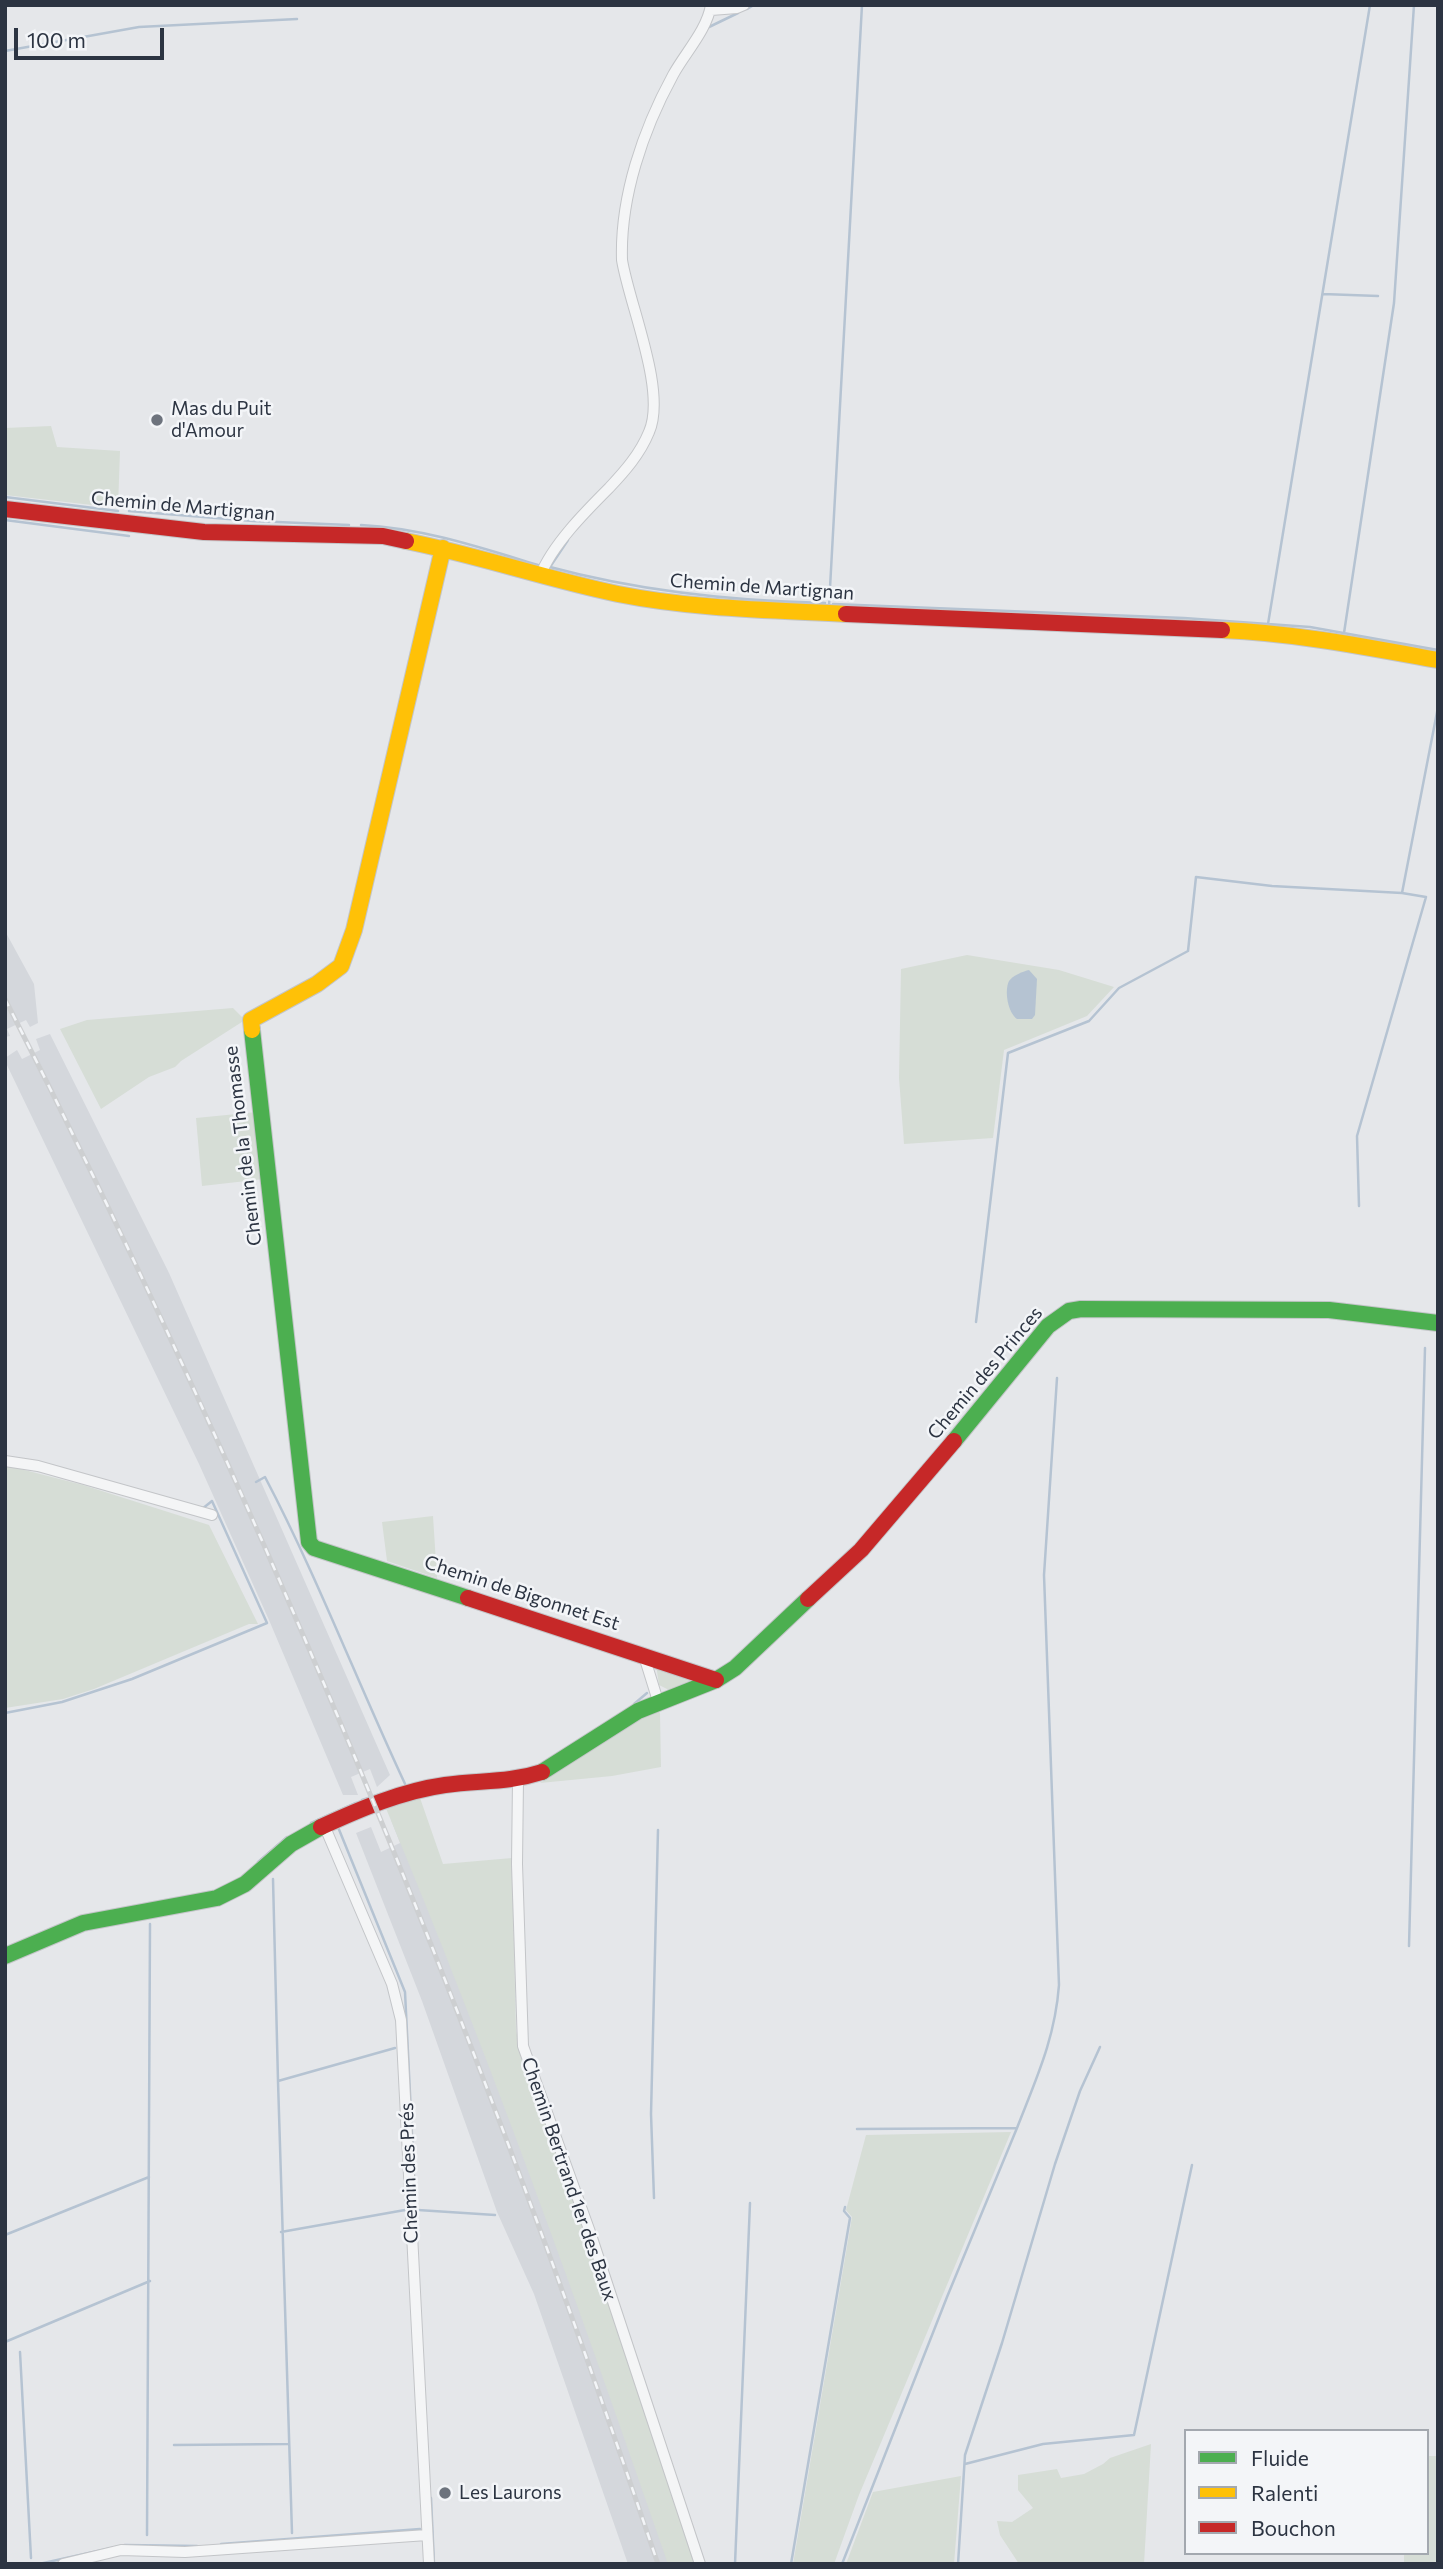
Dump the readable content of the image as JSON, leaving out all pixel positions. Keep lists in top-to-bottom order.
{
  "streets": {
    "street": [
      "Chemin de Martignan",
      "Chemin de la Thomasse",
      "Chemin des Princes",
      "Chemin de Bigonnet Est",
      "Chemin des Prés",
      "Chemin Bertrand 1er des Baux"
    ]
  },
  "crossings": [
    ["Chemin de Martignan", "Chemin de la Thomasse"],
    ["Chemin de la Thomasse", "Chemin de Bigonnet Est"],
    ["Chemin des Princes", "Chemin de Bigonnet Est"],
    ["Chemin des Princes", "Chemin des Prés"],
    ["Chemin des Princes", "Chemin Bertrand 1er des Baux"]
  ],
  "places": ["Mas du Puit d'Amour", "Les Laurons"],
  "legend": ["Fluide", "Ralenti", "Bouchon"],
  "scale_bar": "100 m"
}
